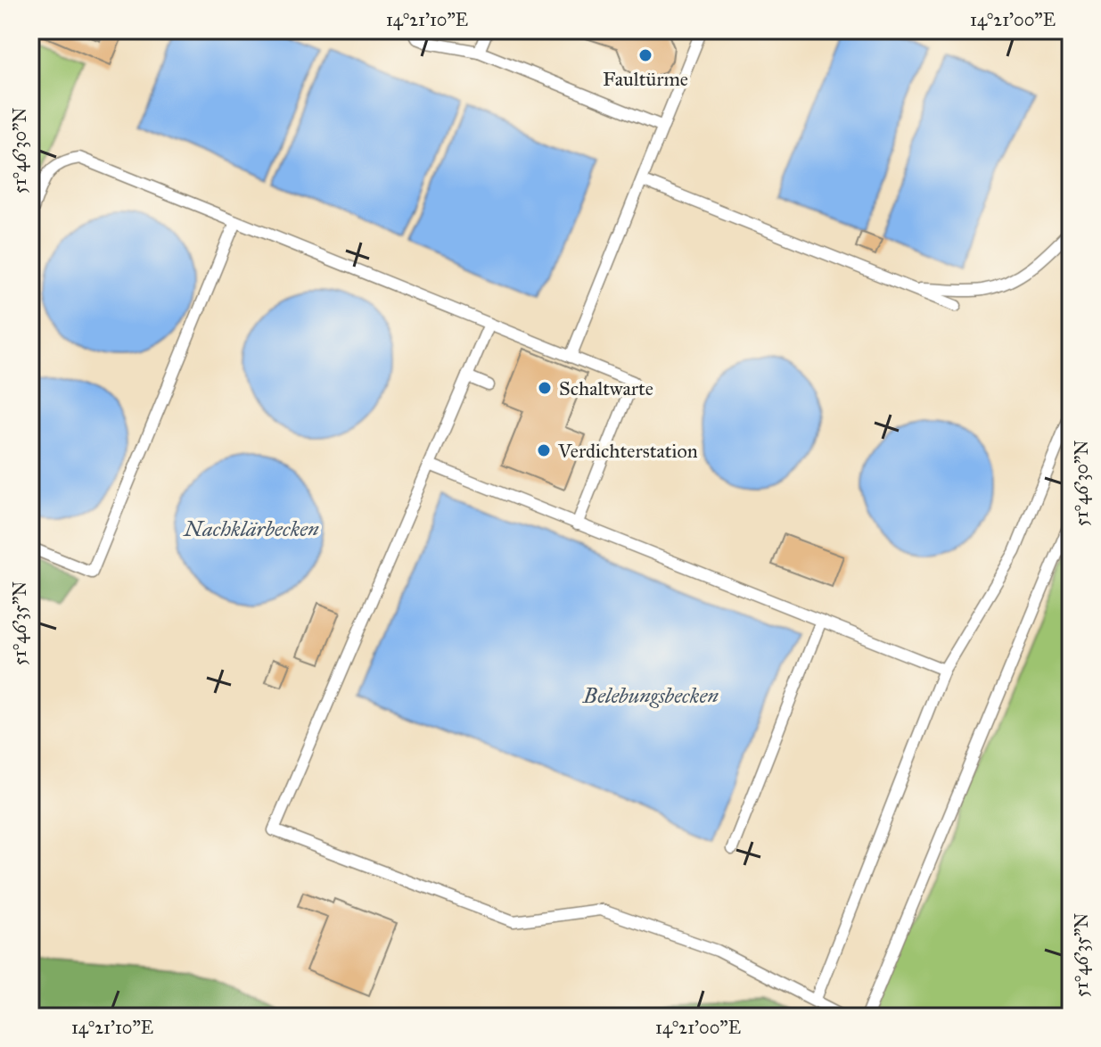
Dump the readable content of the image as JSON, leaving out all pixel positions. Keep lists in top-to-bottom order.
{
  "water": ["Nachklärbecken", "Belebungsbecken"],
  "places": ["Faultürme", "Schaltwarte", "Verdichterstation"],
  "coordinates": [
    "14°21'10\"E",
    "14°21'00\"E",
    "51°46'30\"N",
    "51°46'35\"N"
  ]
}
